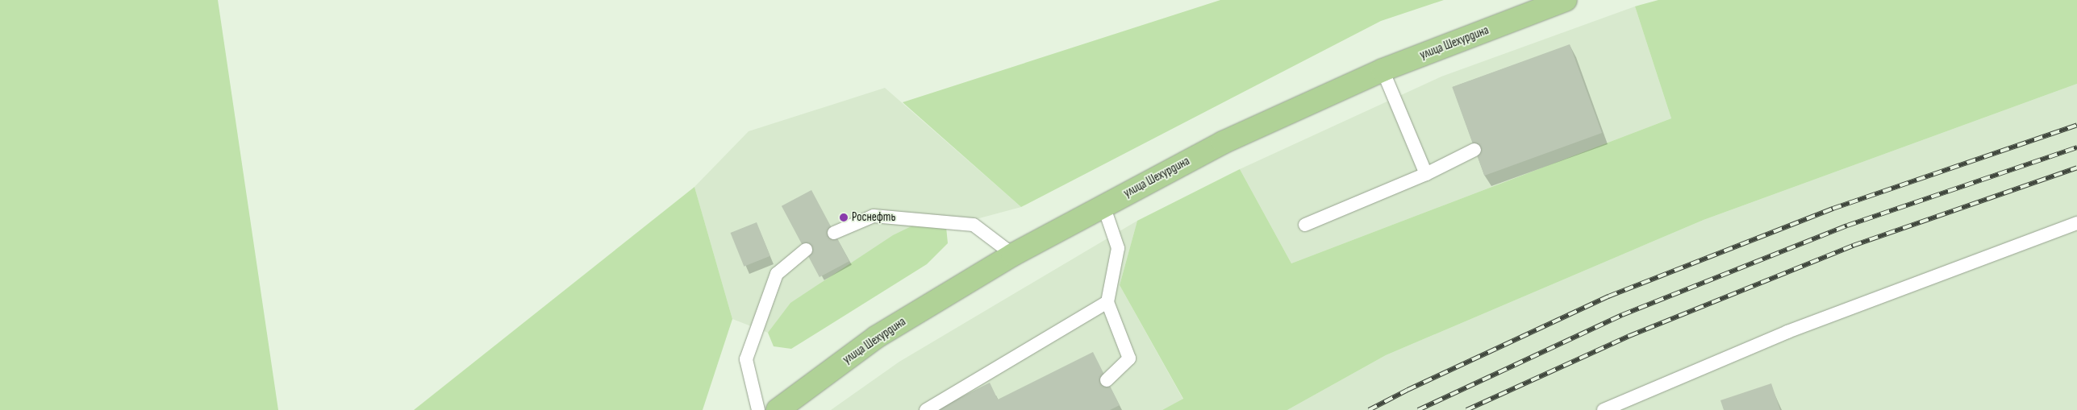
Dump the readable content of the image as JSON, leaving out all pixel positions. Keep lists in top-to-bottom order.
{
  "streets": {
    "main road": ["улица Шехурдина"]
  },
  "places": ["Роснефть"]
}
